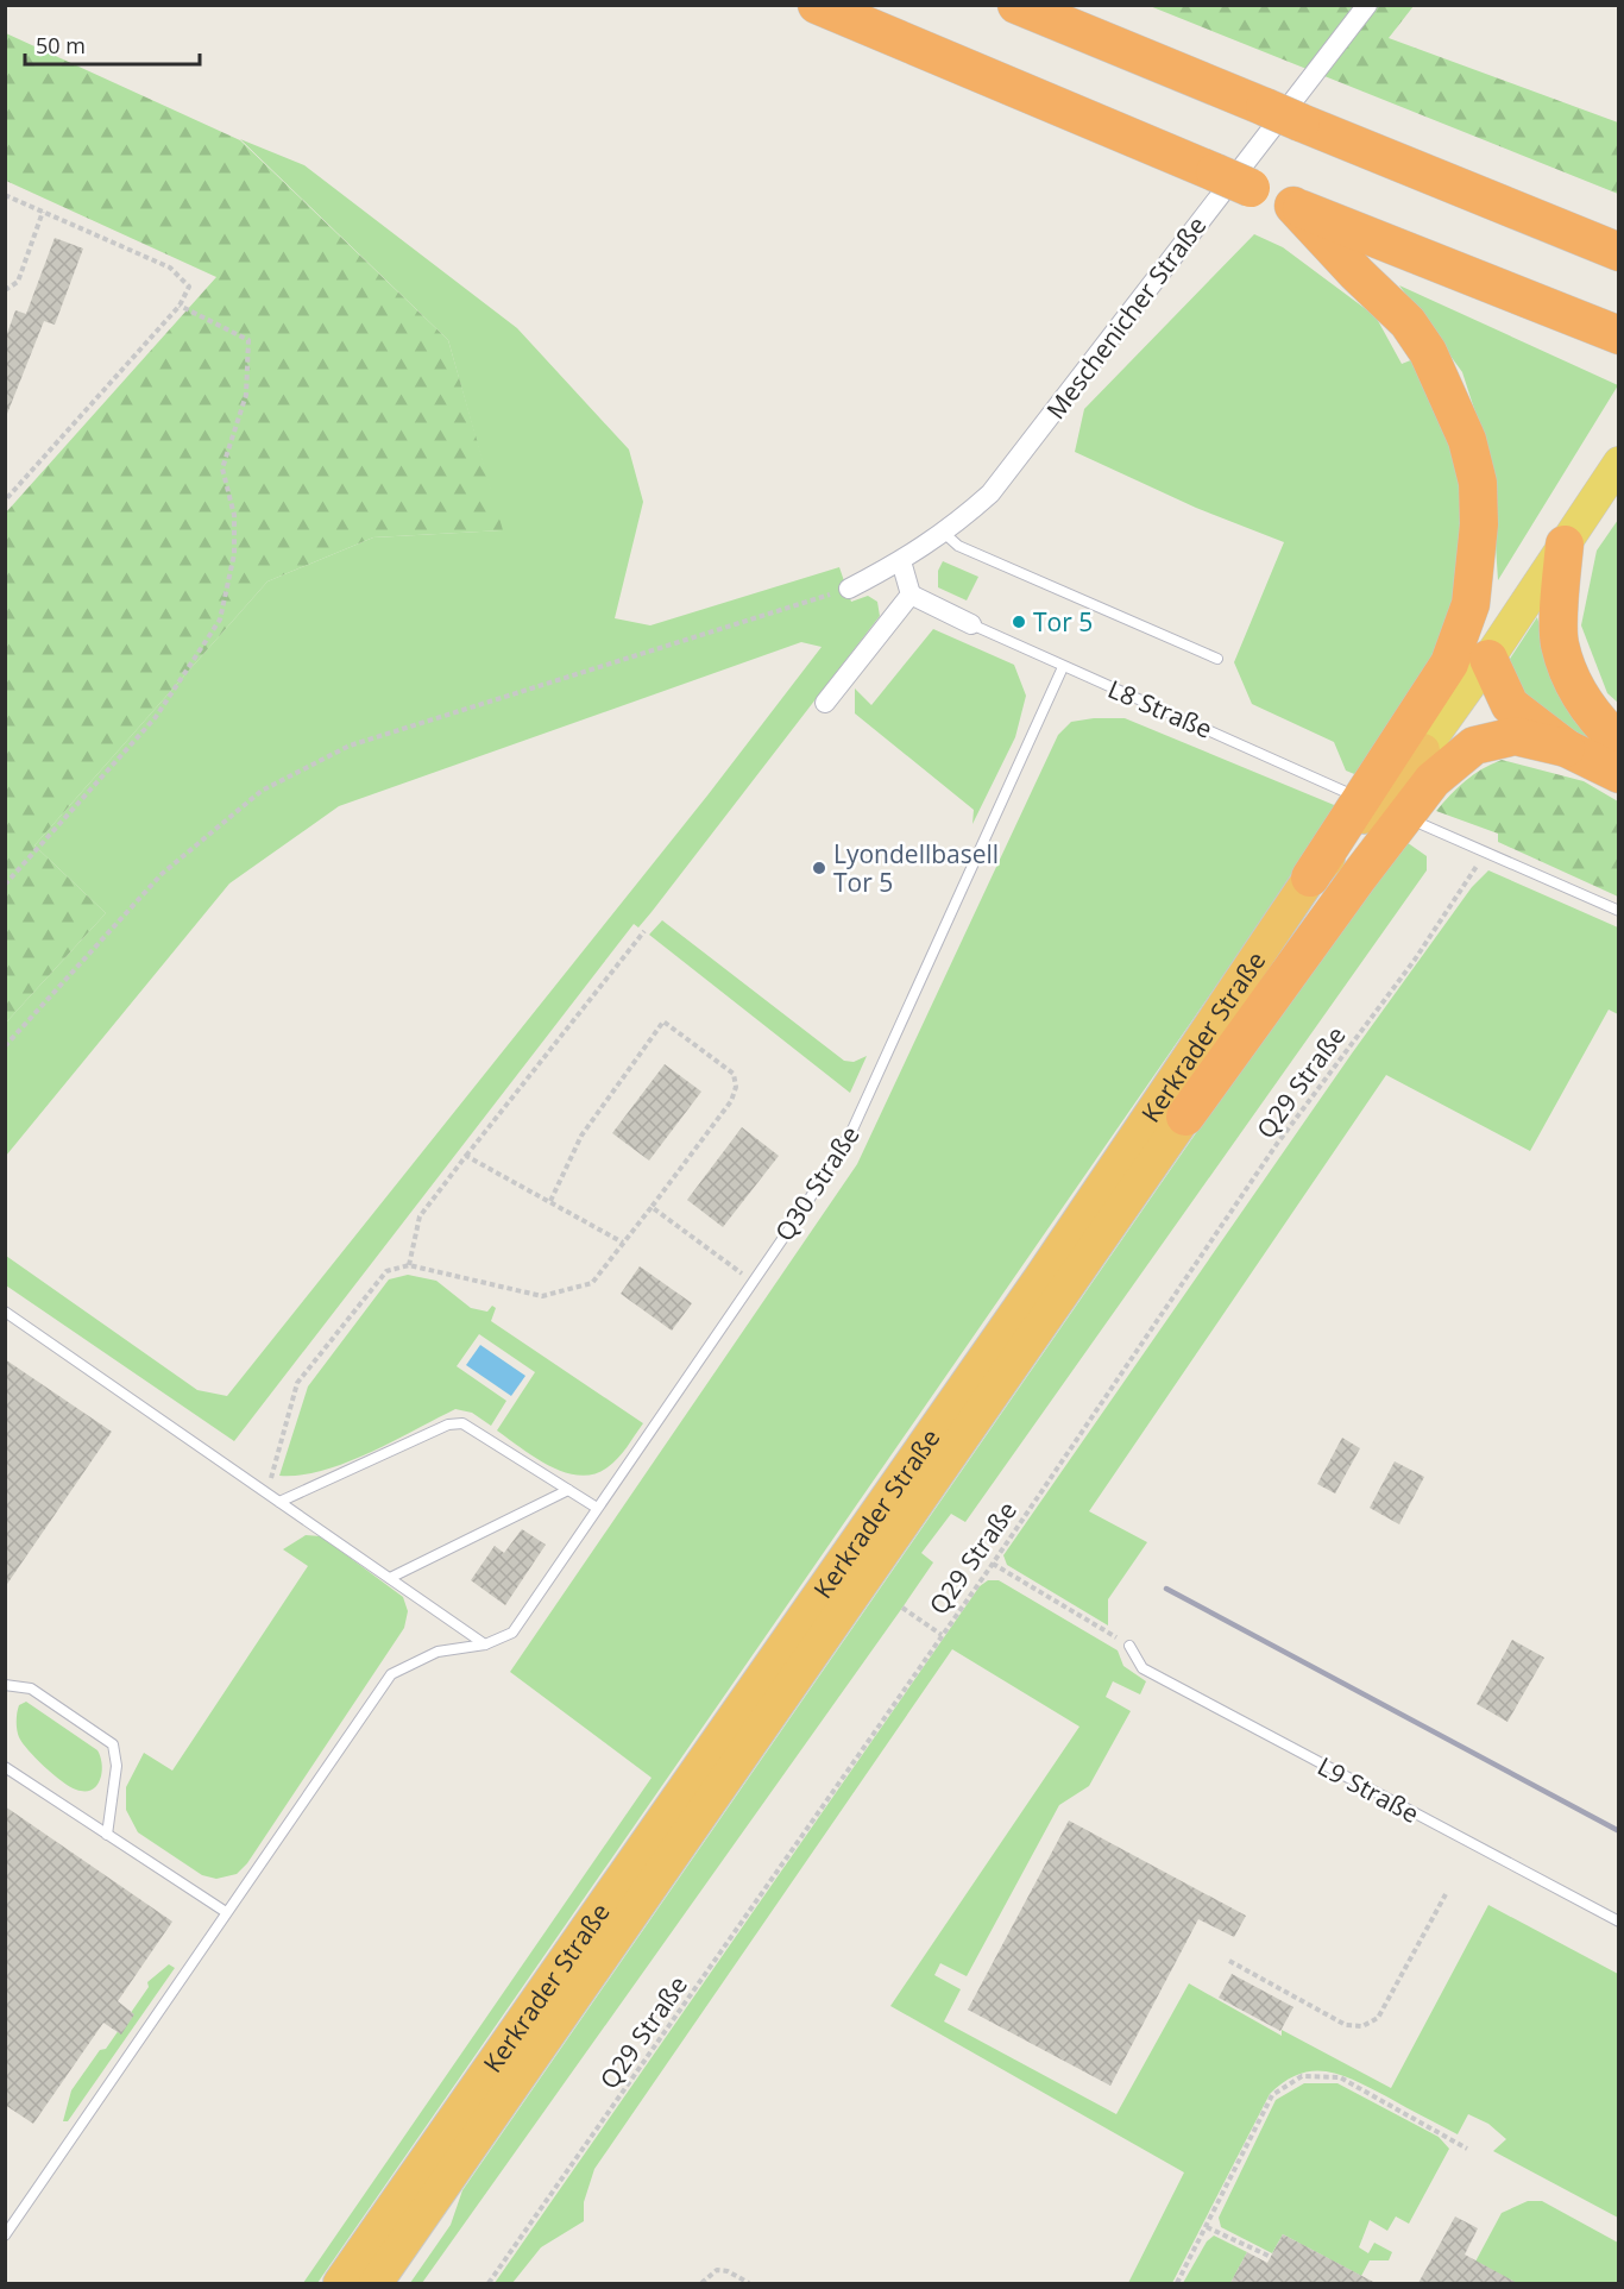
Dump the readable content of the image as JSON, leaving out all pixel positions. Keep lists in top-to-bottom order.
{
  "streets": {
    "highway": ["Kerkrader Straße"],
    "street": ["Meschenicher Straße"],
    "lane": ["L8 Straße", "Q30 Straße", "L9 Straße"],
    "path": ["Q29 Straße"]
  },
  "crossings": [
    ["L8 Straße", "Q30 Straße"]
  ],
  "places": ["Tor 5", "Lyondellbasell Tor 5"],
  "scale_bar": "50 m"
}
